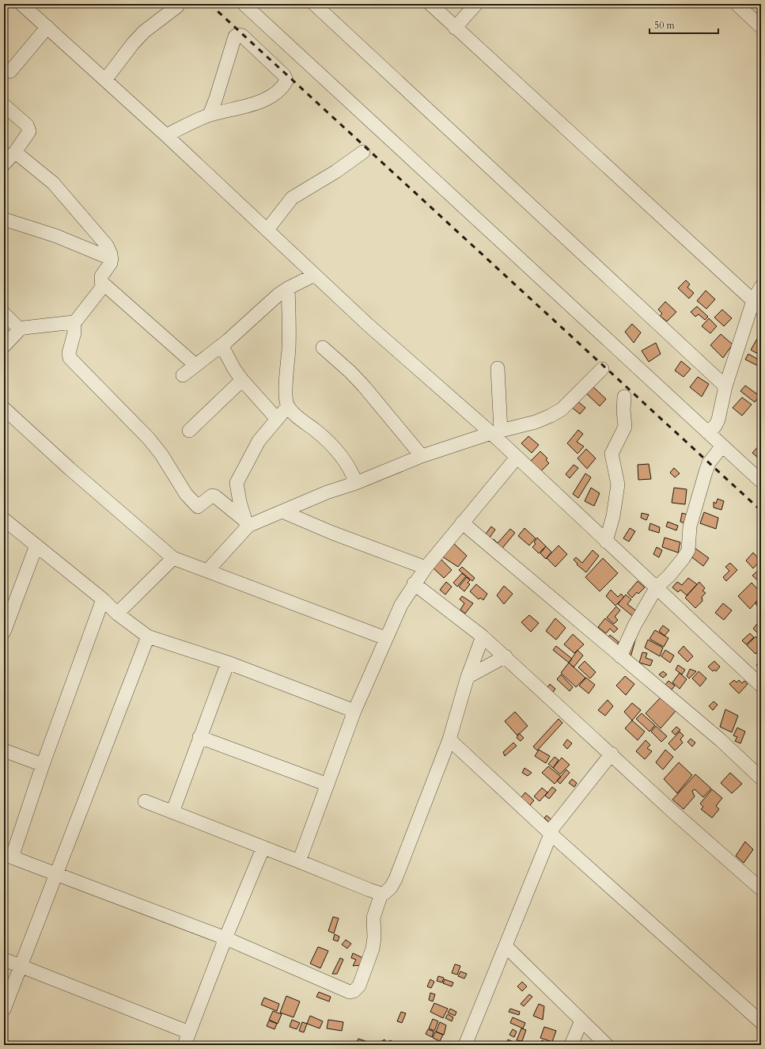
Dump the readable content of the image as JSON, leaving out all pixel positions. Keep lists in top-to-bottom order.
{
  "scale_bar": "50 m"
}
